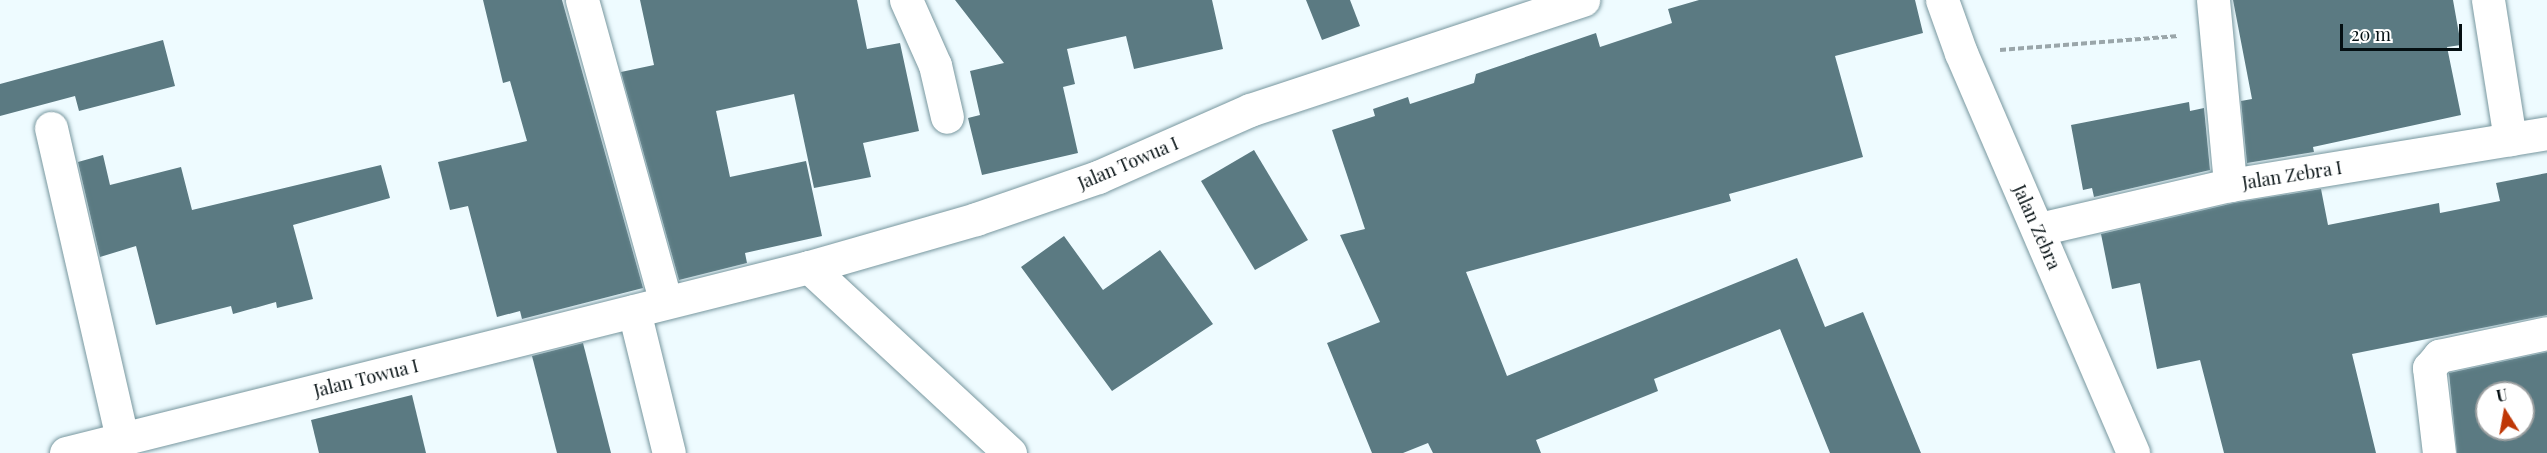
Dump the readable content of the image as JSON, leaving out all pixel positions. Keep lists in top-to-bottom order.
{
  "streets": {
    "street": ["Jalan Towua I", "Jalan Zebra I", "Jalan Zebra"]
  },
  "crossings": [
    ["Jalan Zebra I", "Jalan Zebra"]
  ],
  "scale_bar": "20 m",
  "north": "top"
}
